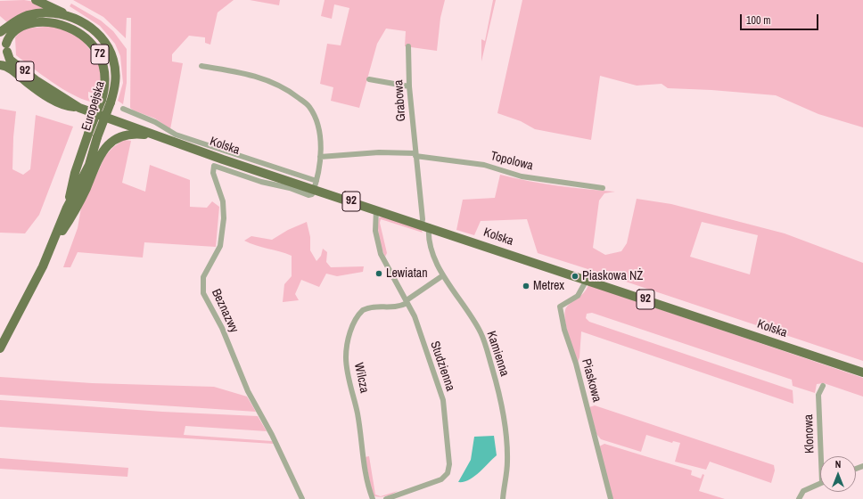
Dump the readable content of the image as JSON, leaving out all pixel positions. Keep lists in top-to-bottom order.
{
  "streets": {
    "main road": [
      "72",
      "92",
      "Europejska",
      "Kolska"
    ],
    "street": [
      "Grabowa",
      "Topolowa",
      "Beznazwy",
      "Kamienna",
      "Studzienna",
      "Wilcza",
      "Piaskowa",
      "Klonowa"
    ]
  },
  "crossings": [
    ["72", "Europejska"],
    ["72", "Kolska"],
    ["92", "Europejska"],
    ["92", "Kolska"],
    ["Grabowa", "Topolowa"],
    ["Kolska", "Beznazwy"],
    ["Kolska", "Kamienna"],
    ["Kolska", "Studzienna"],
    ["Kolska", "Piaskowa"],
    ["Kamienna", "Wilcza"],
    ["Studzienna", "Wilcza"]
  ],
  "places": ["Lewiatan", "Piaskowa NŻ", "Metrex"],
  "scale_bar": "100 m",
  "north": "top"
}
